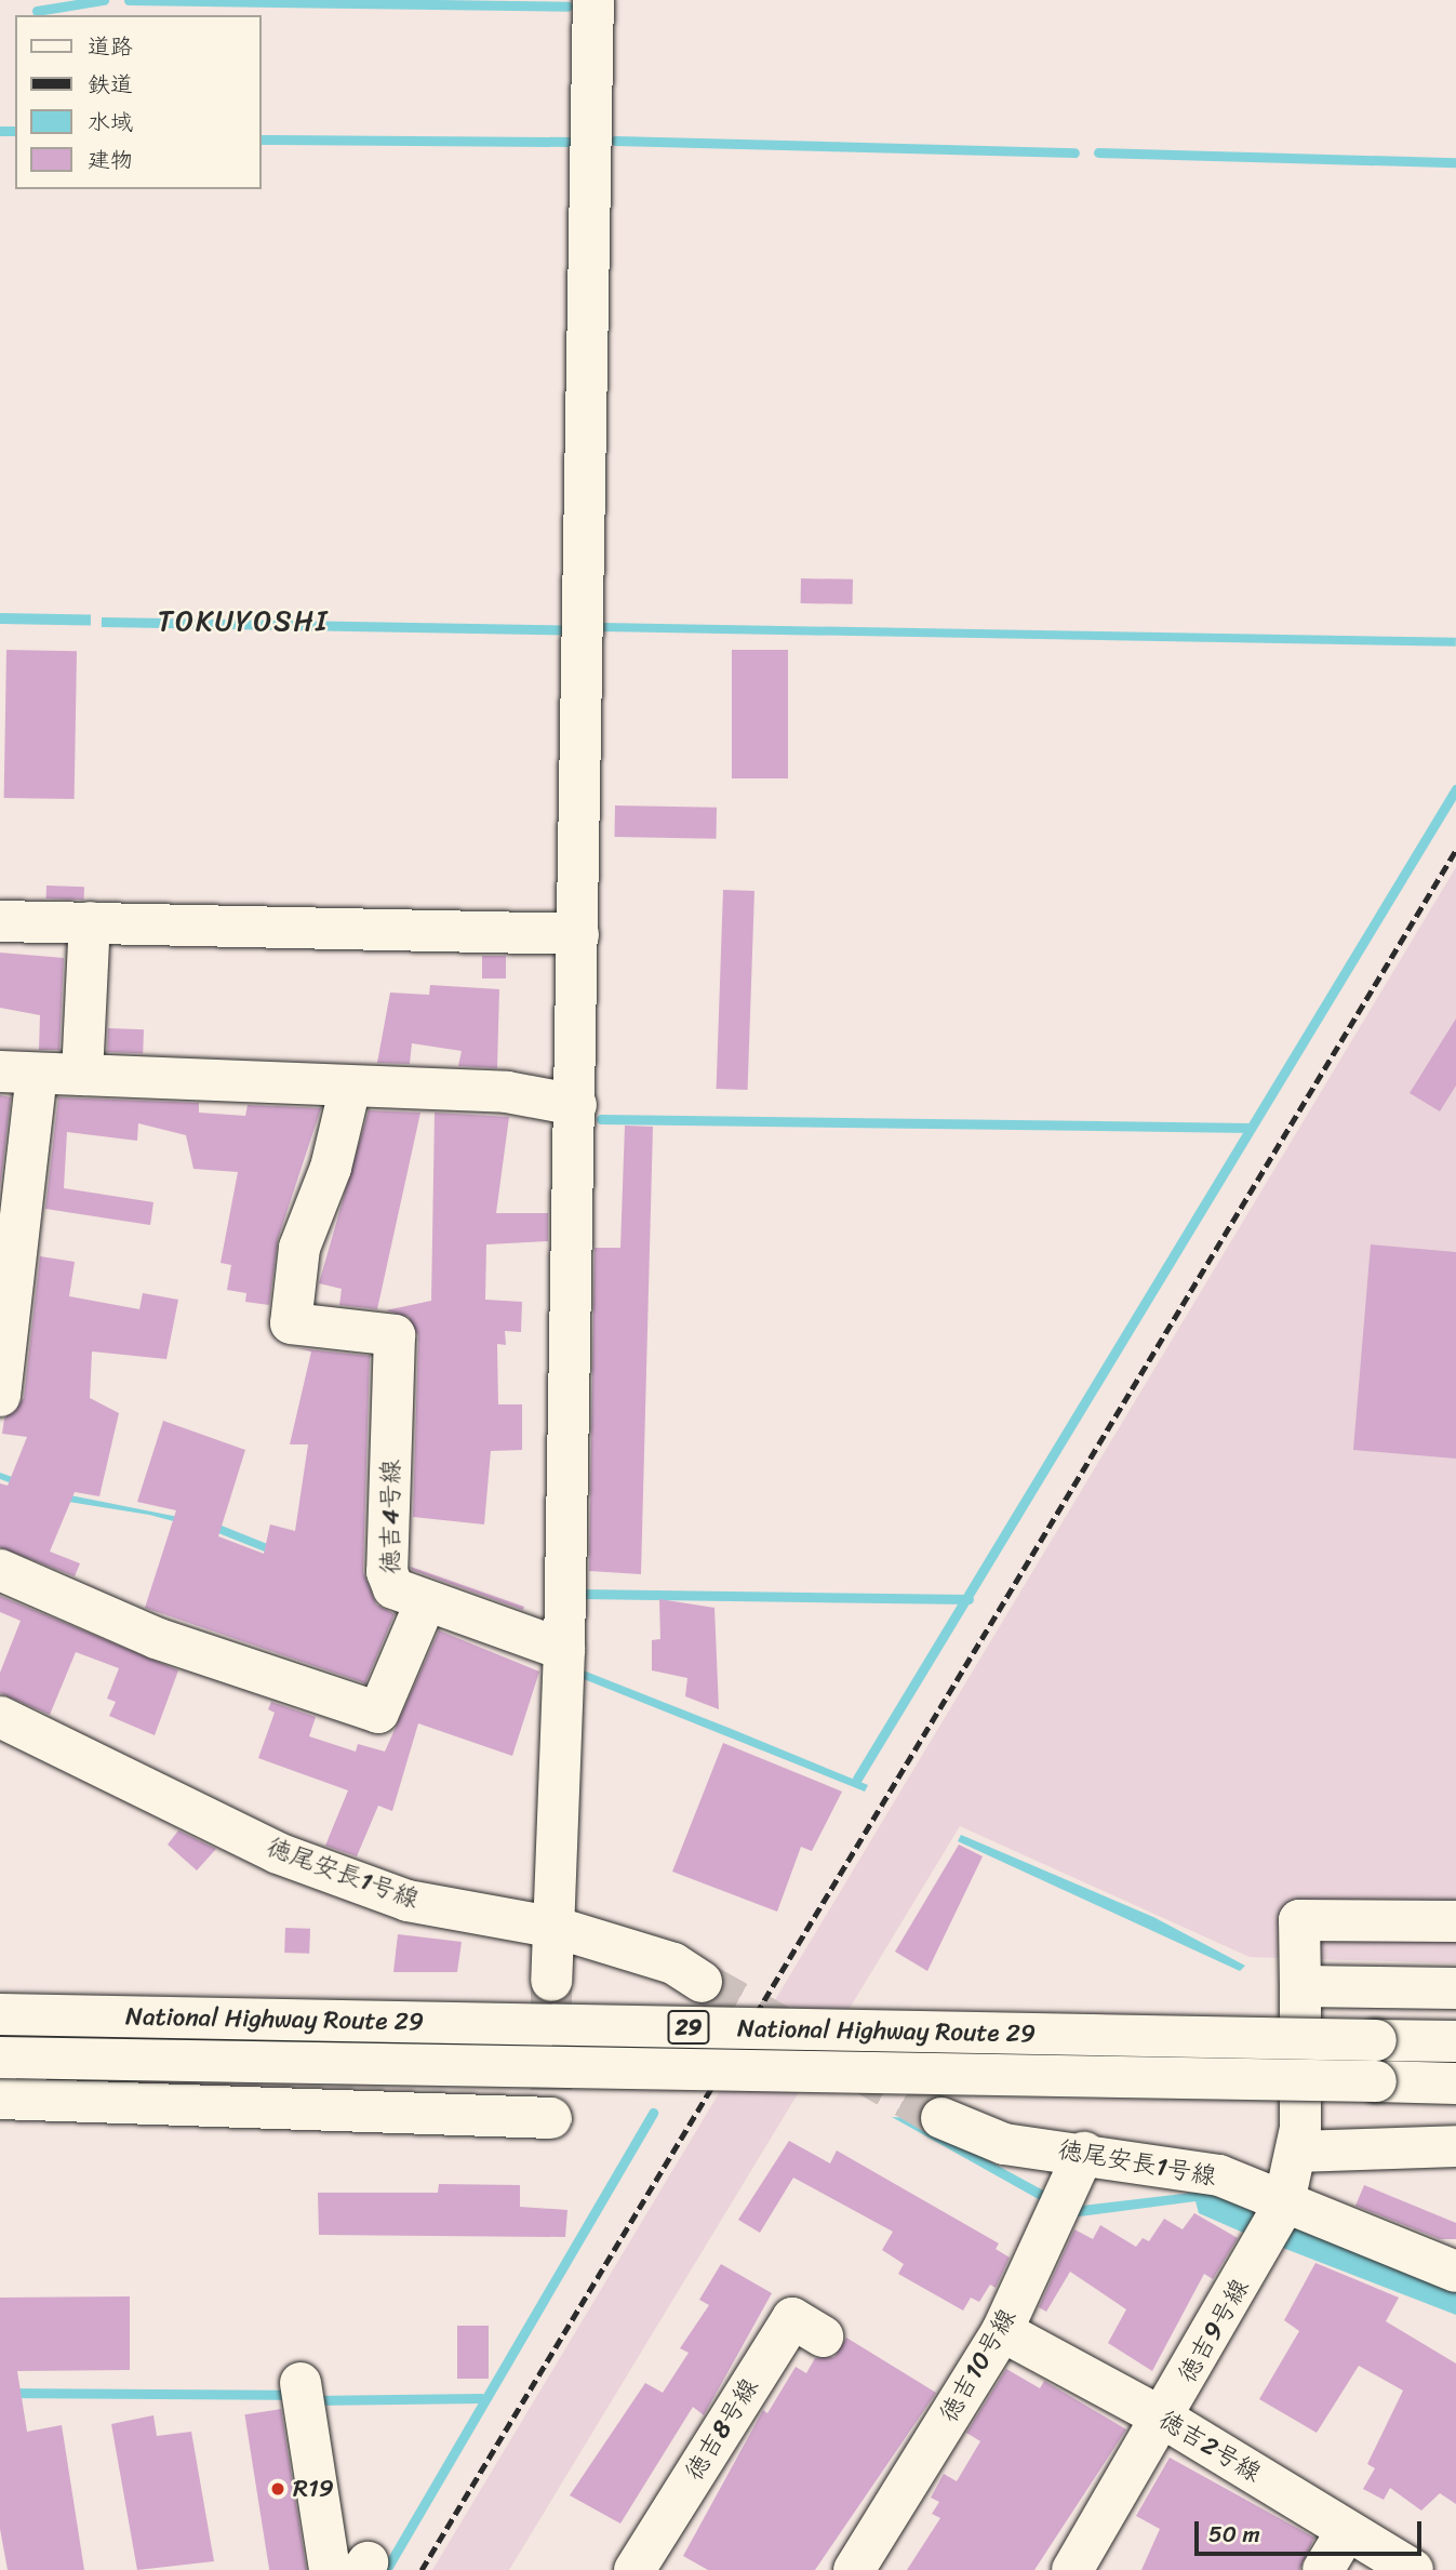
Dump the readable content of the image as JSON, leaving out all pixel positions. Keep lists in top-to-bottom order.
{
  "streets": {
    "main road": [
      "徳吉4号線",
      "徳尾安長1号線",
      "National Highway Route 29",
      "29",
      "徳吉9号線",
      "徳吉10号線",
      "徳吉8号線",
      "徳吉2号線"
    ]
  },
  "crossings": [
    ["徳尾安長1号線", "徳吉9号線"],
    ["徳尾安長1号線", "徳吉10号線"],
    ["徳吉9号線", "徳吉2号線"],
    ["徳吉10号線", "徳吉2号線"]
  ],
  "districts": ["TOKUYOSHI"],
  "places": ["R19"],
  "legend": [
    "道路",
    "鉄道",
    "水域",
    "建物"
  ],
  "scale_bar": "50 m"
}
